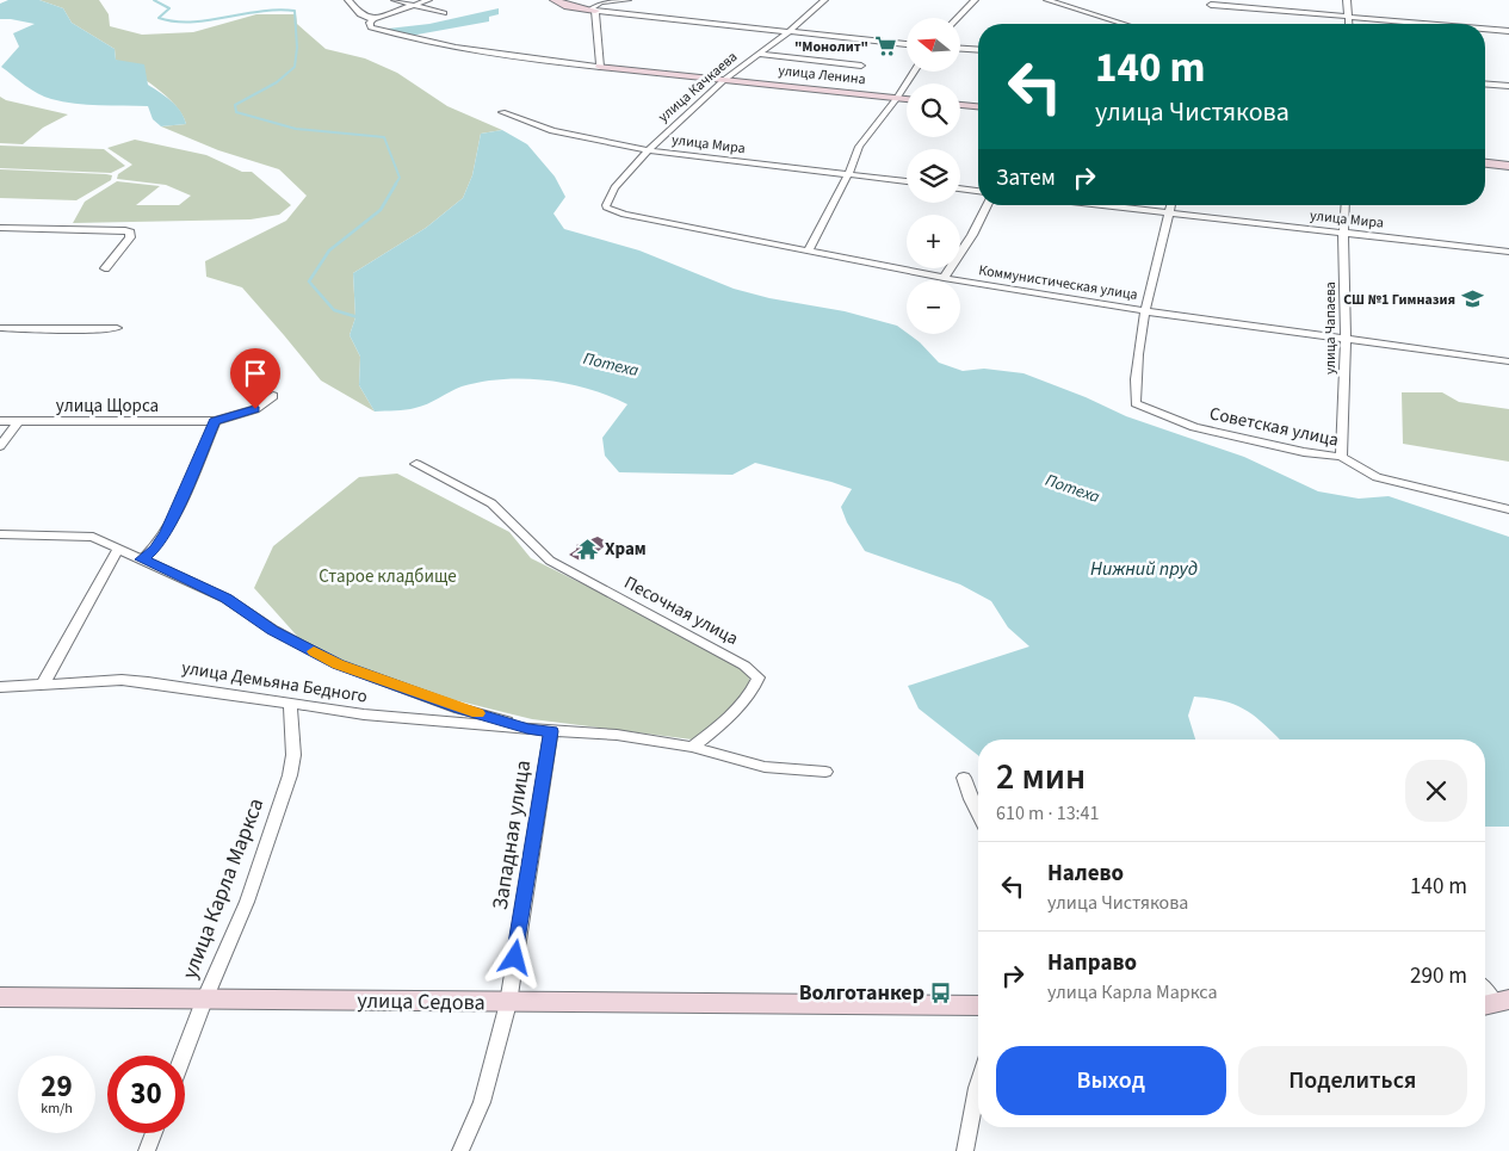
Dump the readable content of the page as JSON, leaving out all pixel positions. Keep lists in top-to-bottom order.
{
  "streets": {
    "street": [
      "улица Ленина",
      "улица Качкаева",
      "улица Мира",
      "Коммунистическая улица",
      "улица Чапаева",
      "улица Щорса",
      "Советская улица",
      "Песочная улица",
      "улица Демьяна Бедного",
      "Западная улица",
      "улица Карла Маркса",
      "улица Седова"
    ]
  },
  "crossings": [
    ["улица Ленина", "улица Качкаева"],
    ["улица Качкаева", "улица Мира"],
    ["улица Качкаева", "Коммунистическая улица"],
    ["улица Мира", "улица Чапаева"],
    ["Коммунистическая улица", "улица Чапаева"],
    ["Коммунистическая улица", "Советская улица"],
    ["улица Чапаева", "Советская улица"],
    ["Песочная улица", "улица Демьяна Бедного"],
    ["улица Демьяна Бедного", "Западная улица"],
    ["улица Демьяна Бедного", "улица Карла Маркса"],
    ["Западная улица", "улица Седова"],
    ["улица Карла Маркса", "улица Седова"]
  ],
  "water": ["Потеха", "Нижний пруд"],
  "parks": ["Старое кладбище"],
  "places": {
    "supermarket": ["\"Монолит\""],
    "school or university": ["СШ №1 Гимназия"],
    "temple": ["Храм"],
    "bus stop": ["Волготанкер"]
  },
  "north": "left",
  "page": {
    "map_buttons": ["+", "−"],
    "turn": ["140 m", "улица Чистякова"],
    "then": "Затем",
    "heading": ["2 мин", "610 m · 13:41"],
    "list": [
      {
        "name": "Налево",
        "note": "улица Чистякова",
        "value": "140 m"
      },
      {
        "name": "Направо",
        "note": "улица Карла Маркса",
        "value": "290 m"
      }
    ],
    "buttons": ["Выход", "Поделиться"],
    "speed": "29 km/h",
    "limit": "30"
  }
}
